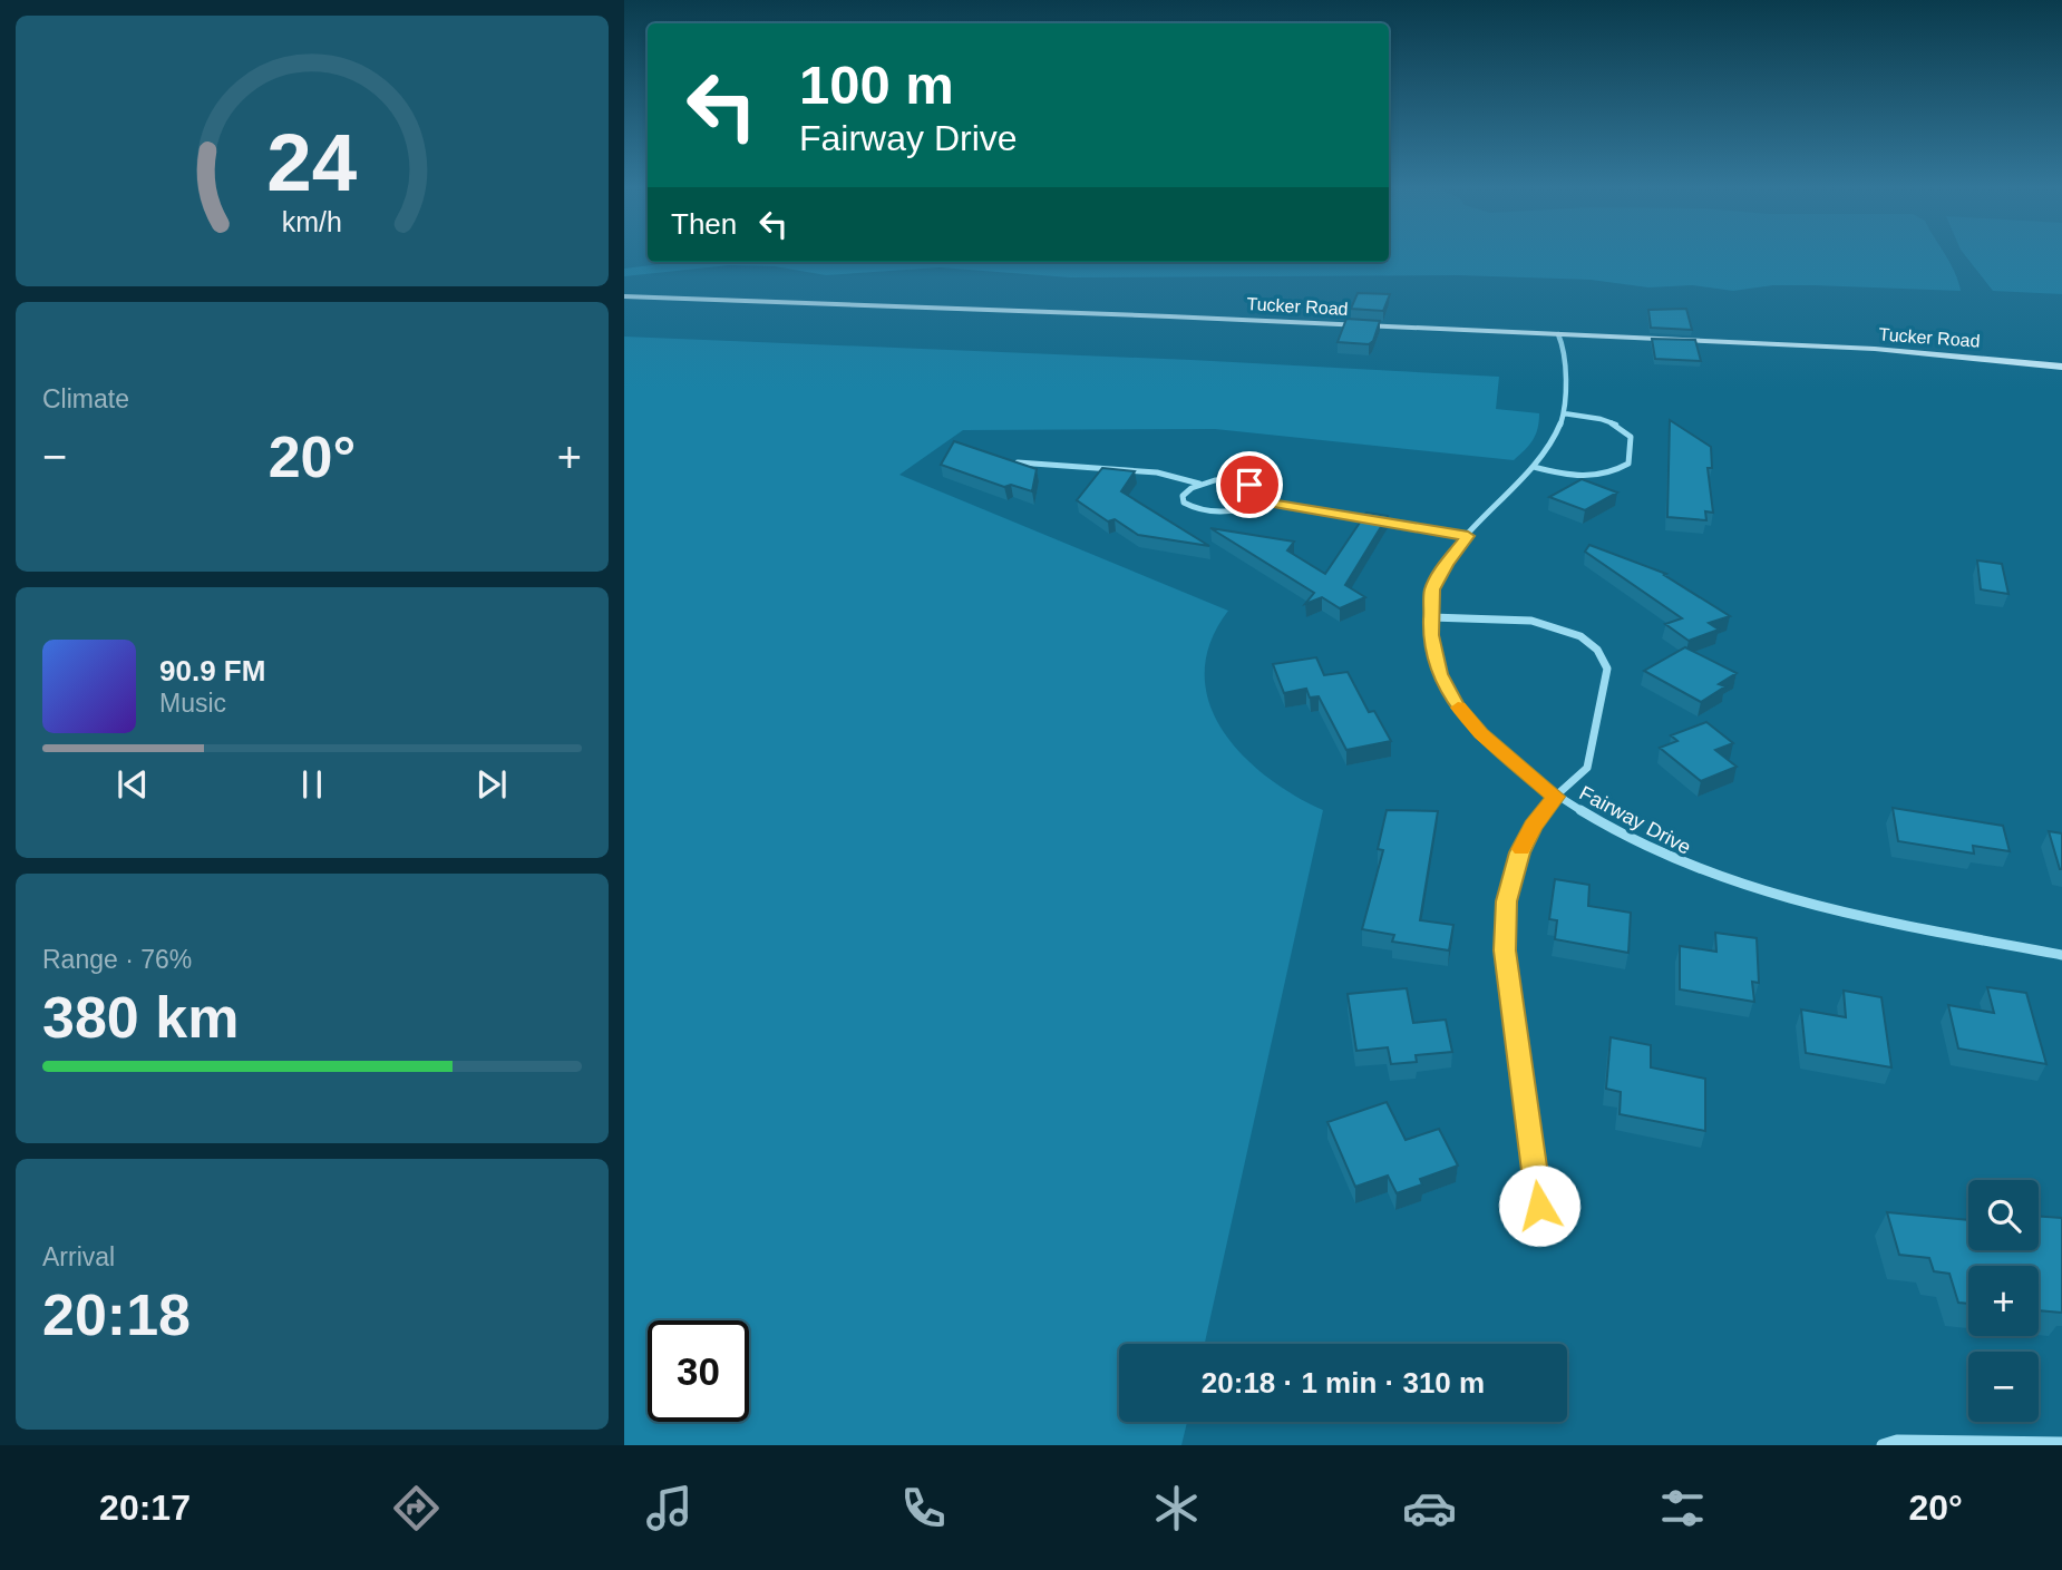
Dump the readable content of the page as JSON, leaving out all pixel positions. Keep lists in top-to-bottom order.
{
  "streets": {
    "main road": ["Tucker Road"],
    "street": ["Fairway Drive"]
  },
  "crossings": [
    ["Tucker Road", "Fairway Drive"]
  ],
  "page": {
    "turn": ["100 m", "Fairway Drive"],
    "then": "Then",
    "tile": [
      "Climate",
      ["Range · 76%", "380 km"],
      ["Arrival", "20:18"]
    ],
    "heat": ["−", "20°", "+"],
    "song": ["90.9 FM", "Music"],
    "map_buttons": ["+", "−"],
    "limit": "30",
    "trip": "20:18 · 1 min · 310 m",
    "tabs": ["20:17", "20°"],
    "gauge": ["24", "km/h"]
  }
}
